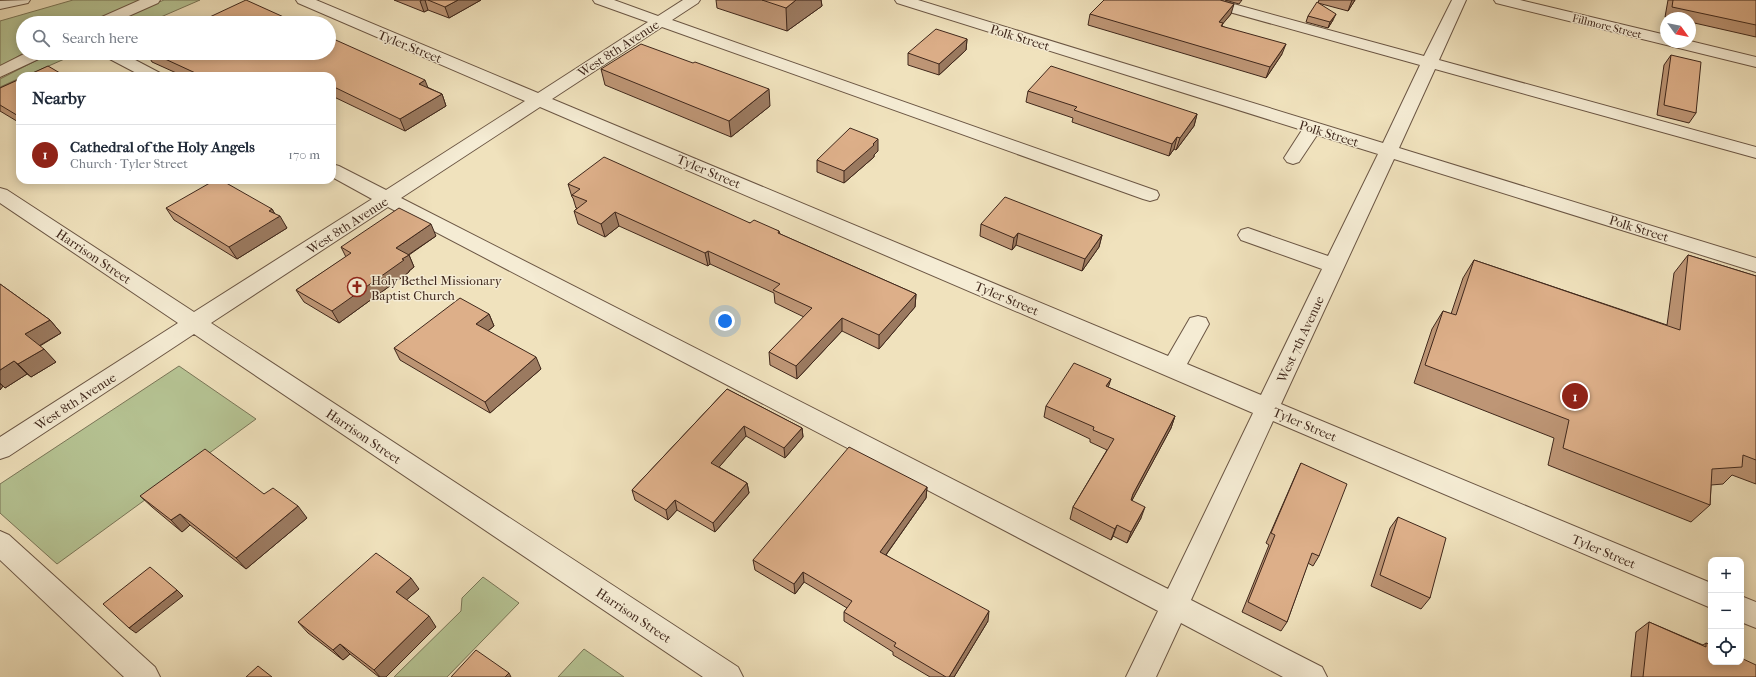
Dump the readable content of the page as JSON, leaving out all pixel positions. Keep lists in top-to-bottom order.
{
  "streets": {
    "street": [
      "Fillmore Street",
      "Polk Street",
      "Tyler Street",
      "West 8th Avenue",
      "Harrison Street",
      "West 7th Avenue"
    ]
  },
  "crossings": [
    ["Polk Street", "West 7th Avenue"],
    ["Tyler Street", "West 8th Avenue"],
    ["Tyler Street", "West 7th Avenue"],
    ["West 8th Avenue", "Harrison Street"]
  ],
  "places": {
    "church": ["Holy Bethel Missionary Baptist Church"]
  },
  "north": "bottom right",
  "page": {
    "search": "Search here",
    "heading": "Nearby",
    "list": [
      {
        "mark": "1",
        "name": "Cathedral of the Holy Angels",
        "note": "Church · Tyler Street",
        "value": "170 m"
      }
    ],
    "pins": "1",
    "map_buttons": ["+", "−"]
  }
}
